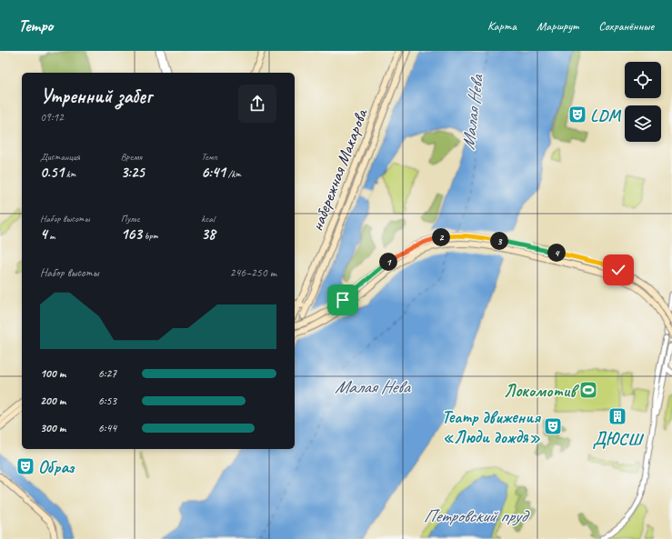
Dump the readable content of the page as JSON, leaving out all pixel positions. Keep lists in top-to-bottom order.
{
  "streets": {
    "main road": ["набережная Макарова"]
  },
  "water": ["Малая Нева", "Петровский пруд"],
  "places": {
    "theatre": ["LDM", "Театр движения «Люди дождя»", "Образ"],
    "sports": ["Локомотив"],
    "building": ["ДЮСШ"]
  },
  "page": {
    "header": "Tempo",
    "nav": ["Карта", "Маршрут", "Сохранённые"],
    "heading": ["Утренний забег", "09:12"],
    "stats": [
      ["Дистанция", "0.51 km"],
      ["Время", "3:25"],
      ["Темп", "6:41 /km"],
      ["Набор высоты", "4 m"],
      ["Пульс", "163 bpm"],
      ["kcal", "38"]
    ],
    "pins": [
      "2",
      "3",
      "4",
      "1"
    ],
    "chart": ["Набор высоты", "246–250 m"],
    "list": [
      {
        "name": "100 m",
        "note": "6:27"
      },
      {
        "name": "200 m",
        "note": "6:53"
      },
      {
        "name": "300 m",
        "note": "6:44"
      }
    ]
  }
}
